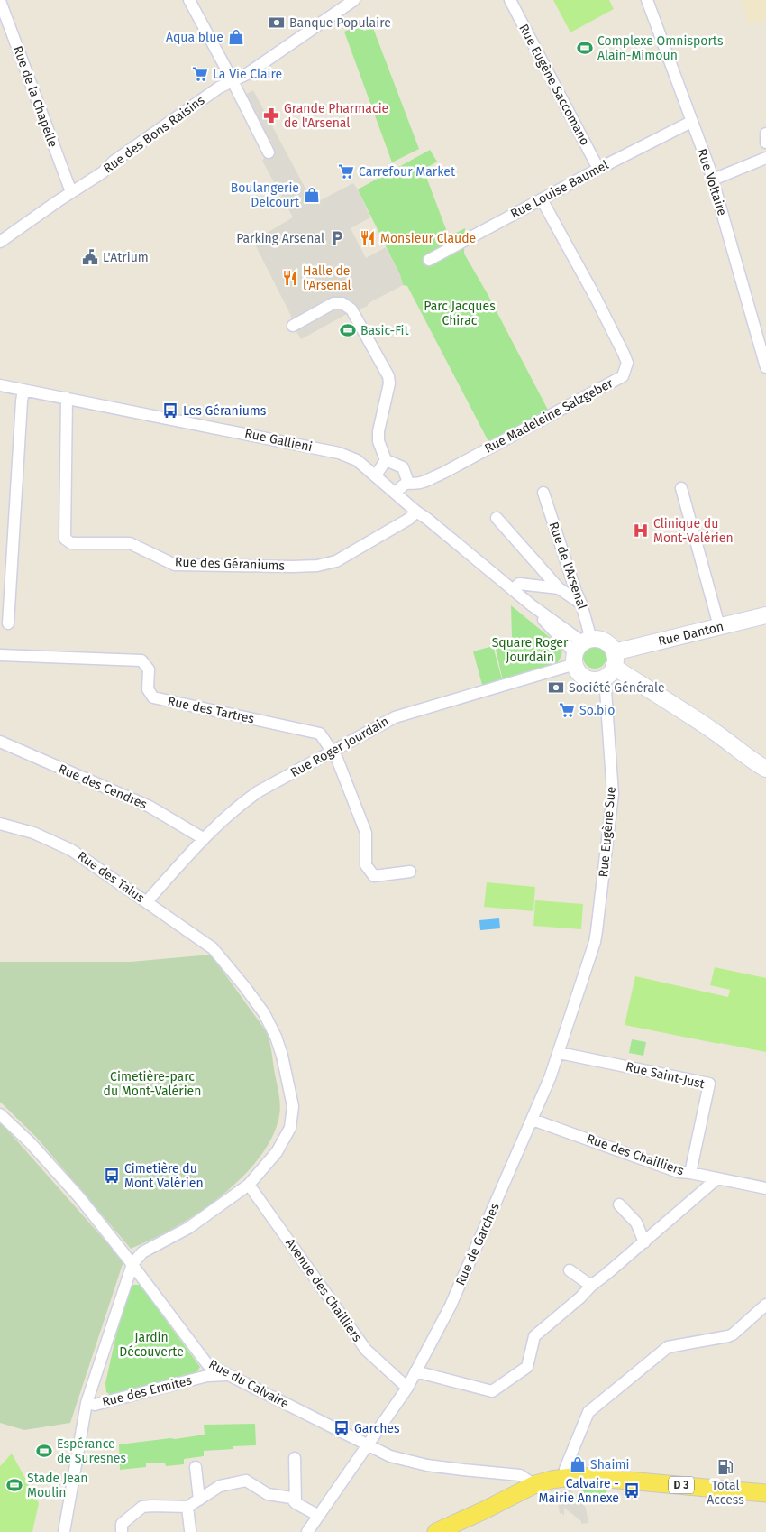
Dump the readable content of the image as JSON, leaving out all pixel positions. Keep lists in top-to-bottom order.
{
  "streets": {
    "main road": ["D 3"],
    "street": [
      "Rue Eugène Saccomano",
      "Rue de la Chapelle",
      "Rue des Bons Raisins",
      "Rue Voltaire",
      "Rue Louise Baumel",
      "Rue Madeleine Salzgeber",
      "Rue Gallieni",
      "Rue des Géraniums",
      "Rue de l'Arsenal",
      "Rue Danton",
      "Rue des Tartres",
      "Rue Roger Jourdain",
      "Rue des Cendres",
      "Rue Eugène Sue",
      "Rue des Talus",
      "Rue Saint-Just",
      "Rue des Chailliers",
      "Rue de Garches",
      "Avenue des Chailliers",
      "Rue du Calvaire",
      "Rue des Ermites"
    ]
  },
  "crossings": [
    ["Rue Eugène Saccomano", "Rue Louise Baumel"],
    ["Rue de la Chapelle", "Rue des Bons Raisins"],
    ["Rue Voltaire", "Rue Louise Baumel"],
    ["Rue Louise Baumel", "Rue Madeleine Salzgeber"],
    ["Rue Gallieni", "Rue des Géraniums"],
    ["Rue Gallieni", "Rue de l'Arsenal"],
    ["Rue Gallieni", "Rue Danton"],
    ["Rue Gallieni", "Rue Roger Jourdain"],
    ["Rue Gallieni", "Rue Eugène Sue"],
    ["Rue de l'Arsenal", "Rue Danton"],
    ["Rue de l'Arsenal", "Rue Roger Jourdain"],
    ["Rue de l'Arsenal", "Rue Eugène Sue"],
    ["Rue Danton", "Rue Roger Jourdain"],
    ["Rue Danton", "Rue Eugène Sue"],
    ["Rue des Tartres", "Rue Roger Jourdain"],
    ["Rue Roger Jourdain", "Rue des Cendres"],
    ["Rue Roger Jourdain", "Rue Eugène Sue"],
    ["Rue Roger Jourdain", "Rue des Talus"],
    ["Rue Eugène Sue", "Rue de Garches"],
    ["Rue des Talus", "Avenue des Chailliers"],
    ["Rue des Talus", "Rue du Calvaire"],
    ["Rue Saint-Just", "Rue des Chailliers"],
    ["Rue Saint-Just", "Rue de Garches"],
    ["Rue des Chailliers", "Rue de Garches"],
    ["Rue de Garches", "Avenue des Chailliers"],
    ["Rue de Garches", "Rue du Calvaire"],
    ["Rue du Calvaire", "Rue des Ermites"],
    ["Rue du Calvaire", "D 3"]
  ],
  "parks": [
    "Parc Jacques Chirac",
    "Square Roger Jourdain",
    "Cimetière-parc du Mont-Valérien",
    "Jardin Découverte"
  ],
  "places": {
    "bank": ["Banque Populaire", "Société Générale"],
    "shop": ["Aqua blue", "Boulangerie Delcourt", "Shaimi"],
    "sports": [
      "Complexe Omnisports Alain-Mimoun",
      "Basic-Fit",
      "Espérance de Suresnes",
      "Stade Jean Moulin"
    ],
    "supermarket": ["La Vie Claire", "Carrefour Market", "So.bio"],
    "pharmacy": ["Grande Pharmacie de l'Arsenal"],
    "parking": ["Parking Arsenal"],
    "restaurant": ["Monsieur Claude", "Halle de l'Arsenal"],
    "public building": ["L'Atrium"],
    "bus stop": [
      "Les Géraniums",
      "Cimetière du Mont Valérien",
      "Garches",
      "Calvaire - Mairie Annexe"
    ],
    "hospital": ["Clinique du Mont-Valérien"],
    "fuel station": ["Total Access"]
  }
}
